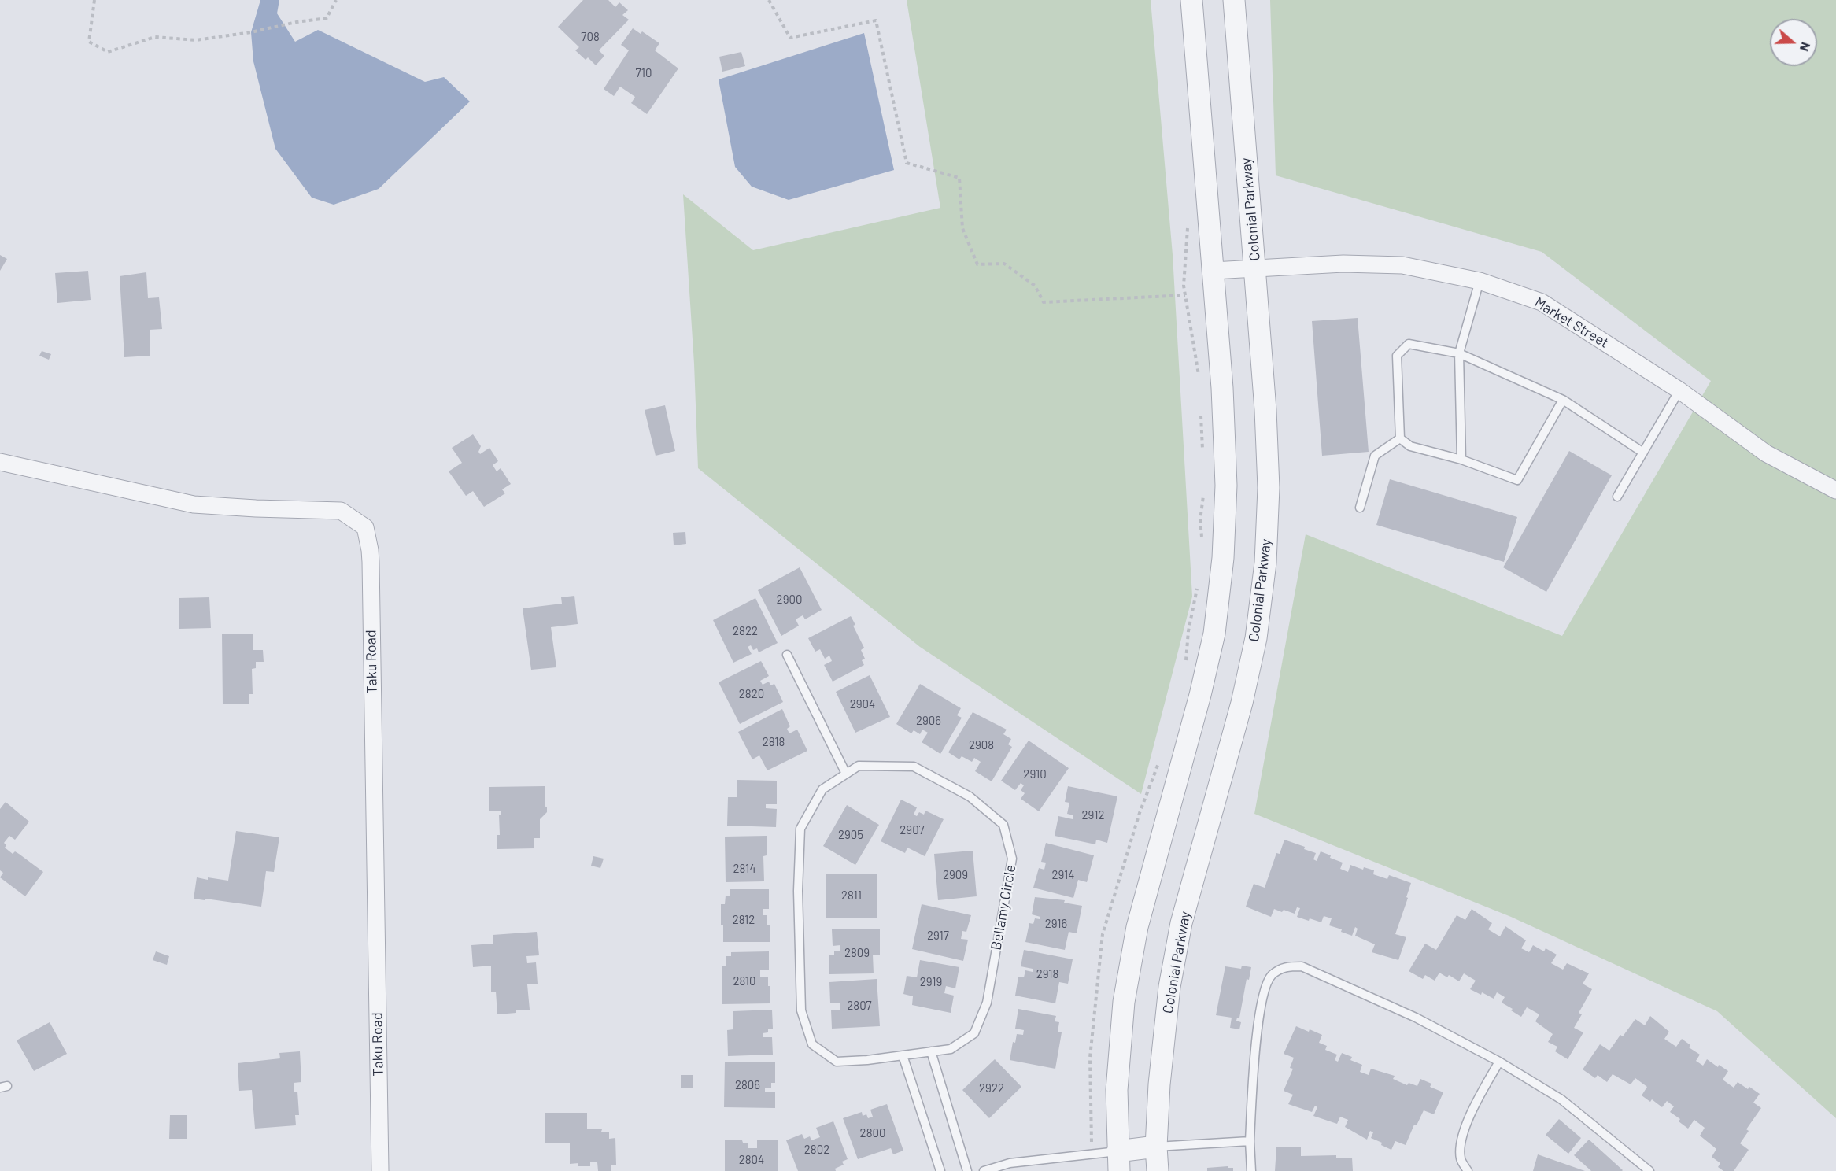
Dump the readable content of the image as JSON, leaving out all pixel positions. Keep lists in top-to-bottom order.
{
  "streets": {
    "street": ["Colonial Parkway", "Market Street", "Taku Road"],
    "lane": ["Bellamy Circle"]
  },
  "crossings": [
    ["Colonial Parkway", "Market Street"]
  ],
  "house_numbers": [
    "708",
    "710",
    "2900",
    "2822",
    "2820",
    "2904",
    "2906",
    "2818",
    "2908",
    "2910",
    "2912",
    "2907",
    "2905",
    "2814",
    "2909",
    "2914",
    "2811",
    "2812",
    "2916",
    "2917",
    "2809",
    "2918",
    "2810",
    "2919",
    "2807",
    "2806",
    "2922",
    "2800",
    "2802",
    "2804"
  ],
  "north": "right"
}
